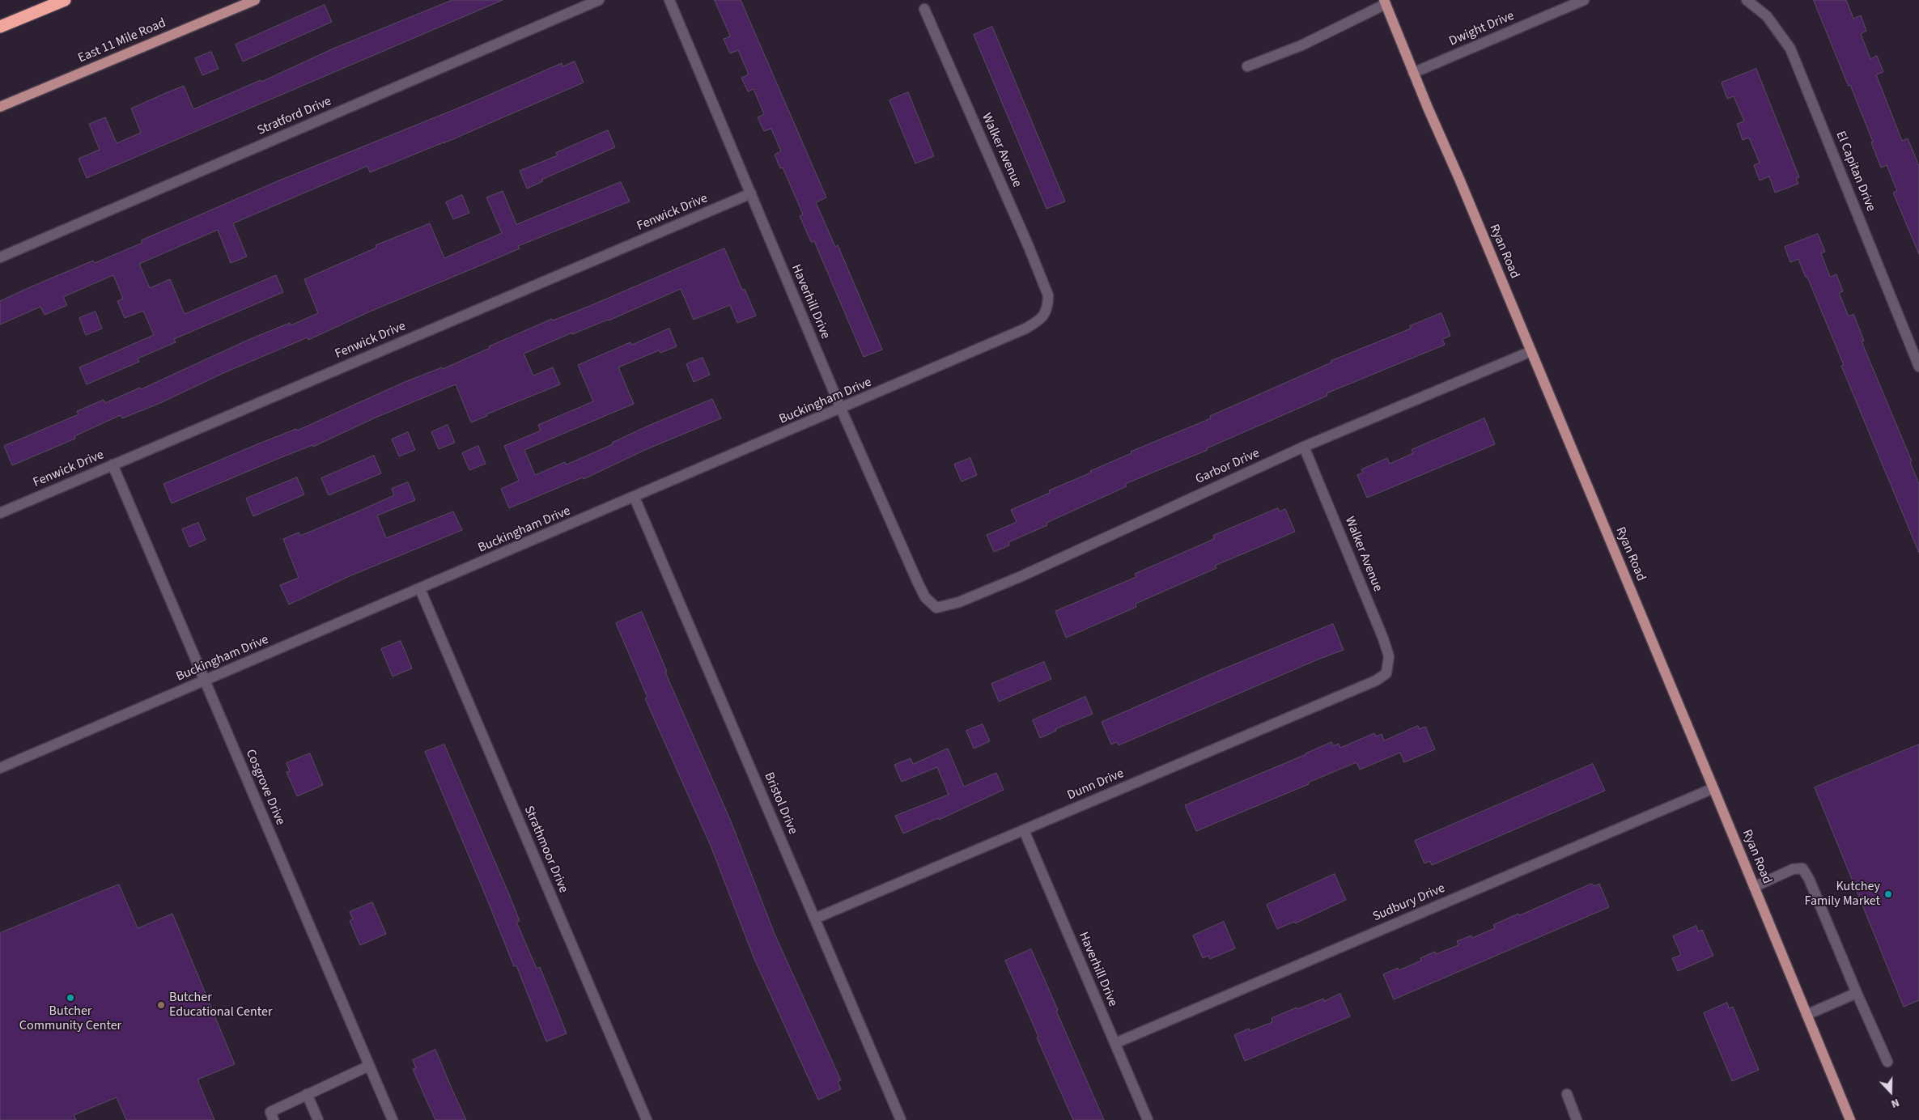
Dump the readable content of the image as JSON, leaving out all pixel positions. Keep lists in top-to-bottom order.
{
  "streets": {
    "main road": ["East 11 Mile Road", "Ryan Road"],
    "street": [
      "Dwight Drive",
      "Stratford Drive",
      "Walker Avenue",
      "El Capitan Drive",
      "Fenwick Drive",
      "Haverhill Drive",
      "Buckingham Drive",
      "Garbor Drive",
      "Dunn Drive",
      "Cosgrove Drive",
      "Bristol Drive",
      "Strathmoor Drive",
      "Sudbury Drive"
    ]
  },
  "crossings": [
    ["Dwight Drive", "Ryan Road"],
    ["Walker Avenue", "Buckingham Drive"],
    ["Walker Avenue", "Garbor Drive"],
    ["Walker Avenue", "Dunn Drive"],
    ["Fenwick Drive", "Haverhill Drive"],
    ["Fenwick Drive", "Cosgrove Drive"],
    ["Ryan Road", "Garbor Drive"],
    ["Ryan Road", "Sudbury Drive"],
    ["Haverhill Drive", "Buckingham Drive"],
    ["Haverhill Drive", "Garbor Drive"],
    ["Haverhill Drive", "Dunn Drive"],
    ["Haverhill Drive", "Sudbury Drive"],
    ["Buckingham Drive", "Cosgrove Drive"],
    ["Buckingham Drive", "Bristol Drive"],
    ["Buckingham Drive", "Strathmoor Drive"],
    ["Dunn Drive", "Bristol Drive"]
  ],
  "places": ["Kutchey Family Market", "Butcher Community Center", "Butcher Educational Center"],
  "north": "bottom"
}
